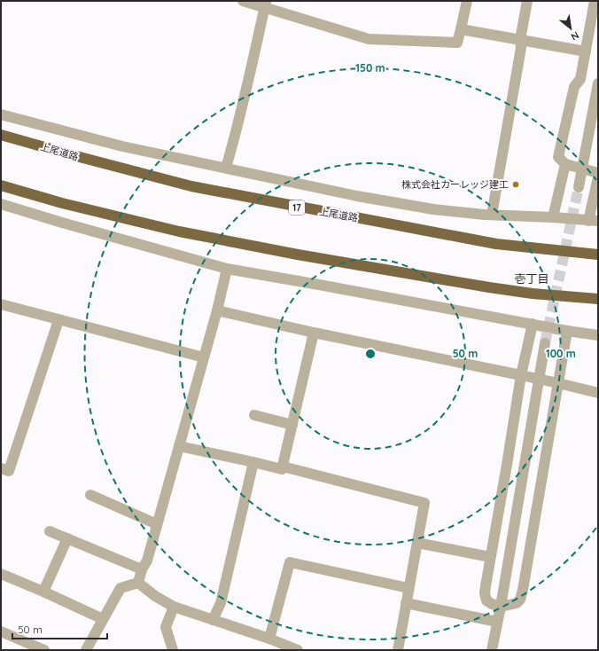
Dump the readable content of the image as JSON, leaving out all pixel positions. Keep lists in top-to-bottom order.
{
  "streets": {
    "highway": ["上尾道路", "17"]
  },
  "districts": ["壱丁目"],
  "places": ["株式会社カーレッジ建工"],
  "scale_bar": "50 m",
  "north": "bottom right",
  "rings": ["150 m", "50 m", "100 m"]
}
